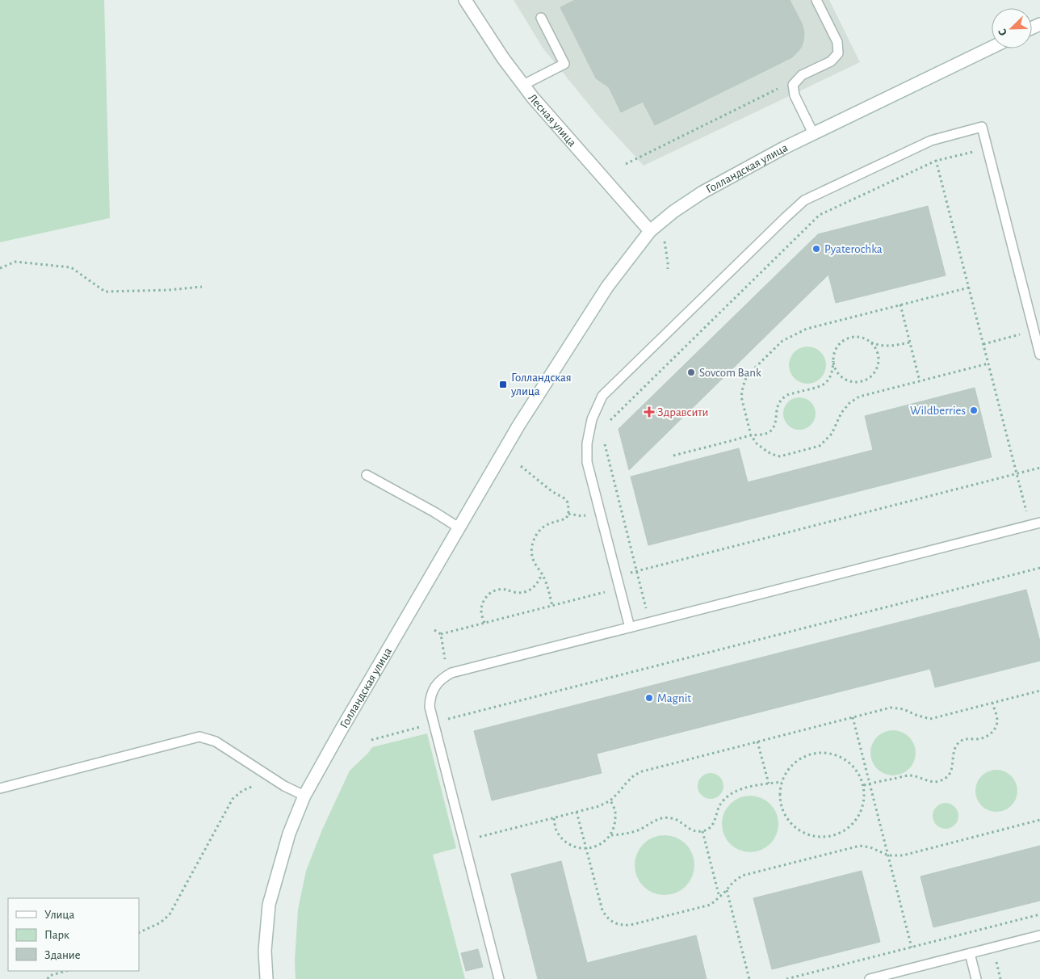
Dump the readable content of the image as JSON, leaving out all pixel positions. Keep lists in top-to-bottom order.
{
  "streets": {
    "street": ["Лесная улица", "Голландская улица"]
  },
  "crossings": [
    ["Лесная улица", "Голландская улица"]
  ],
  "places": {
    "other": [
      "Pyaterochka",
      "Sovcom Bank",
      "Wildberries",
      "Magnit"
    ],
    "transit": ["Голландская улица"],
    "health": ["Здравсити"]
  },
  "legend": ["Улица", "Парк", "Здание"],
  "north": "bottom left"
}
